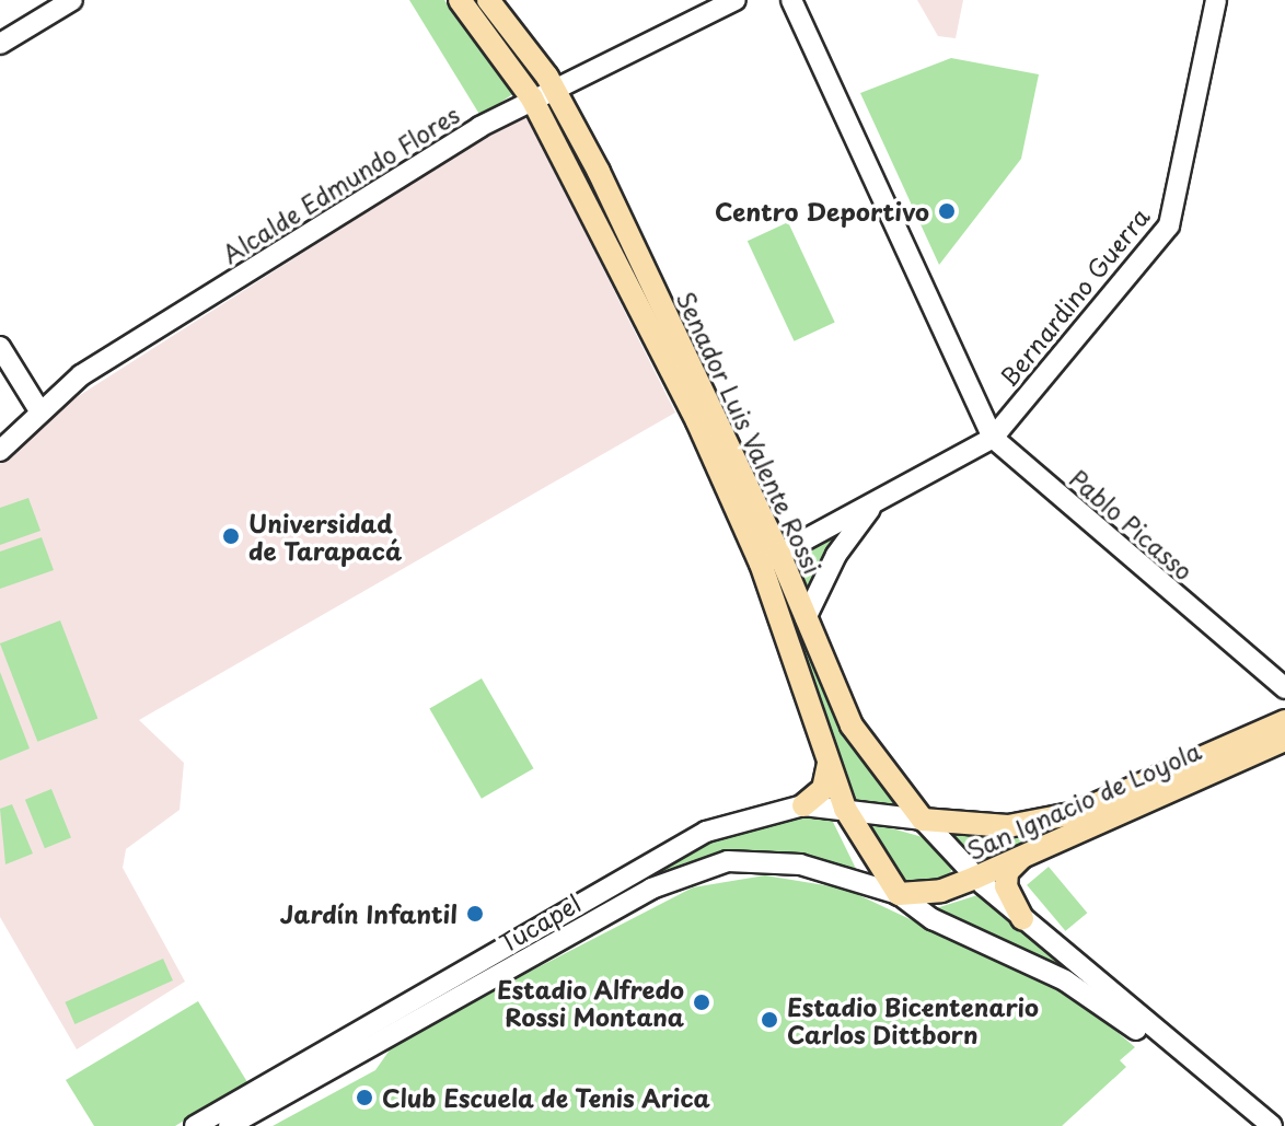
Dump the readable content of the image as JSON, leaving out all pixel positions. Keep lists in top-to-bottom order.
{
  "streets": {
    "main road": ["Senador Luis Valente Rossi", "San Ignacio de Loyola"],
    "street": [
      "Alcalde Edmundo Flores",
      "Bernardino Guerra",
      "Pablo Picasso",
      "Tucapel"
    ]
  },
  "crossings": [
    ["Alcalde Edmundo Flores", "Senador Luis Valente Rossi"],
    ["Bernardino Guerra", "Senador Luis Valente Rossi"],
    ["Bernardino Guerra", "Pablo Picasso"],
    ["Senador Luis Valente Rossi", "San Ignacio de Loyola"],
    ["Senador Luis Valente Rossi", "Tucapel"],
    ["San Ignacio de Loyola", "Tucapel"]
  ],
  "places": [
    "Centro Deportivo",
    "Universidad de Tarapacá",
    "Jardín Infantil",
    "Estadio Alfredo Rossi Montana",
    "Estadio Bicentenario Carlos Dittborn",
    "Club Escuela de Tenis Arica"
  ]
}
